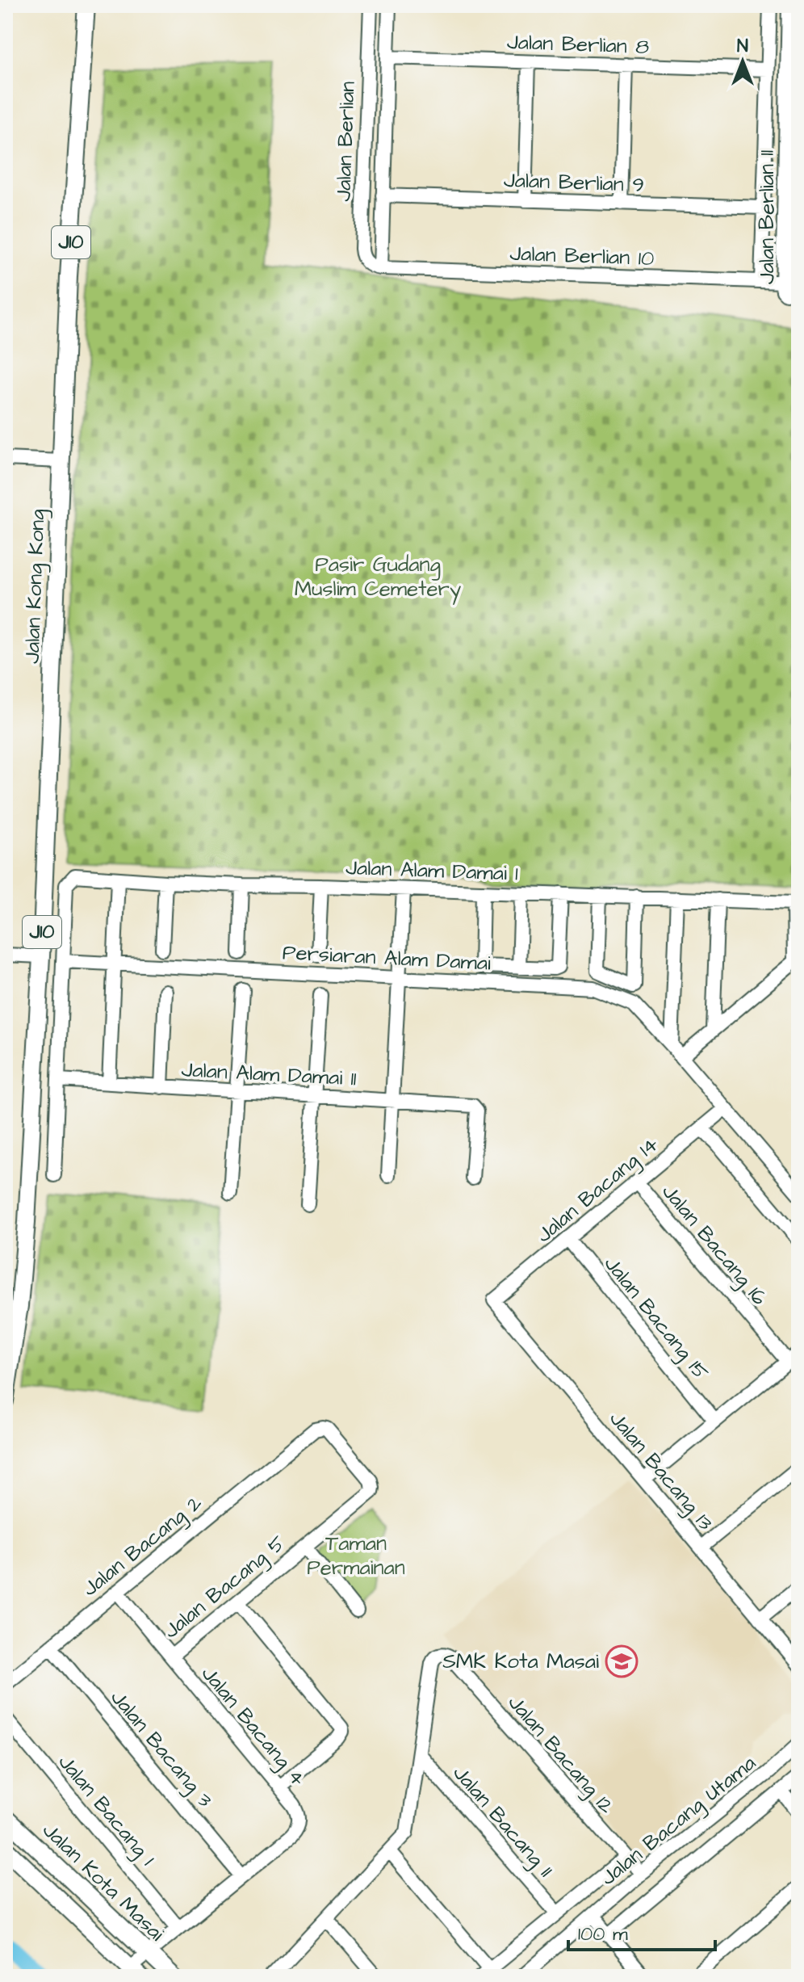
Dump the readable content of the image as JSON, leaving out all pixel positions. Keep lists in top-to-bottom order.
{
  "streets": {
    "main road": ["J10", "Jalan Kong Kong", "Jalan Kota Masai"],
    "street": [
      "Jalan Berlian 8",
      "Jalan Berlian",
      "Jalan Berlian 9",
      "Jalan Berlian 11",
      "Jalan Berlian 10",
      "Jalan Alam Damai 1",
      "Persiaran Alam Damai",
      "Jalan Alam Damai 11",
      "Jalan Bacang 14",
      "Jalan Bacang 16",
      "Jalan Bacang 15",
      "Jalan Bacang 13",
      "Jalan Bacang 2",
      "Jalan Bacang 5",
      "Jalan Bacang 4",
      "Jalan Bacang 3",
      "Jalan Bacang 12",
      "Jalan Bacang 1",
      "Jalan Bacang Utama",
      "Jalan Bacang 11"
    ]
  },
  "crossings": [
    ["Jalan Berlian", "Jalan Berlian 10"],
    ["Jalan Berlian 11", "Jalan Berlian 10"],
    ["Jalan Alam Damai 1", "Persiaran Alam Damai"],
    ["Persiaran Alam Damai", "Jalan Bacang 14"],
    ["Jalan Bacang 14", "Jalan Bacang 16"],
    ["Jalan Bacang 14", "Jalan Bacang 15"],
    ["Jalan Bacang 14", "Jalan Bacang 13"],
    ["Jalan Bacang 2", "Jalan Bacang 5"],
    ["Jalan Bacang 2", "Jalan Bacang 4"],
    ["Jalan Bacang 2", "Jalan Bacang 3"],
    ["Jalan Bacang 5", "Jalan Bacang 4"],
    ["Jalan Bacang 4", "Jalan Bacang 3"],
    ["Jalan Bacang 4", "Jalan Bacang 1"],
    ["Jalan Bacang 4", "Jalan Kota Masai"],
    ["Jalan Bacang 12", "Jalan Bacang Utama"],
    ["Jalan Bacang 12", "Jalan Bacang 11"]
  ],
  "parks": ["Pasir Gudang Muslim Cemetery", "Taman Permainan"],
  "places": {
    "school or university": ["SMK Kota Masai"]
  },
  "scale_bar": "100 m",
  "north": "top"
}
